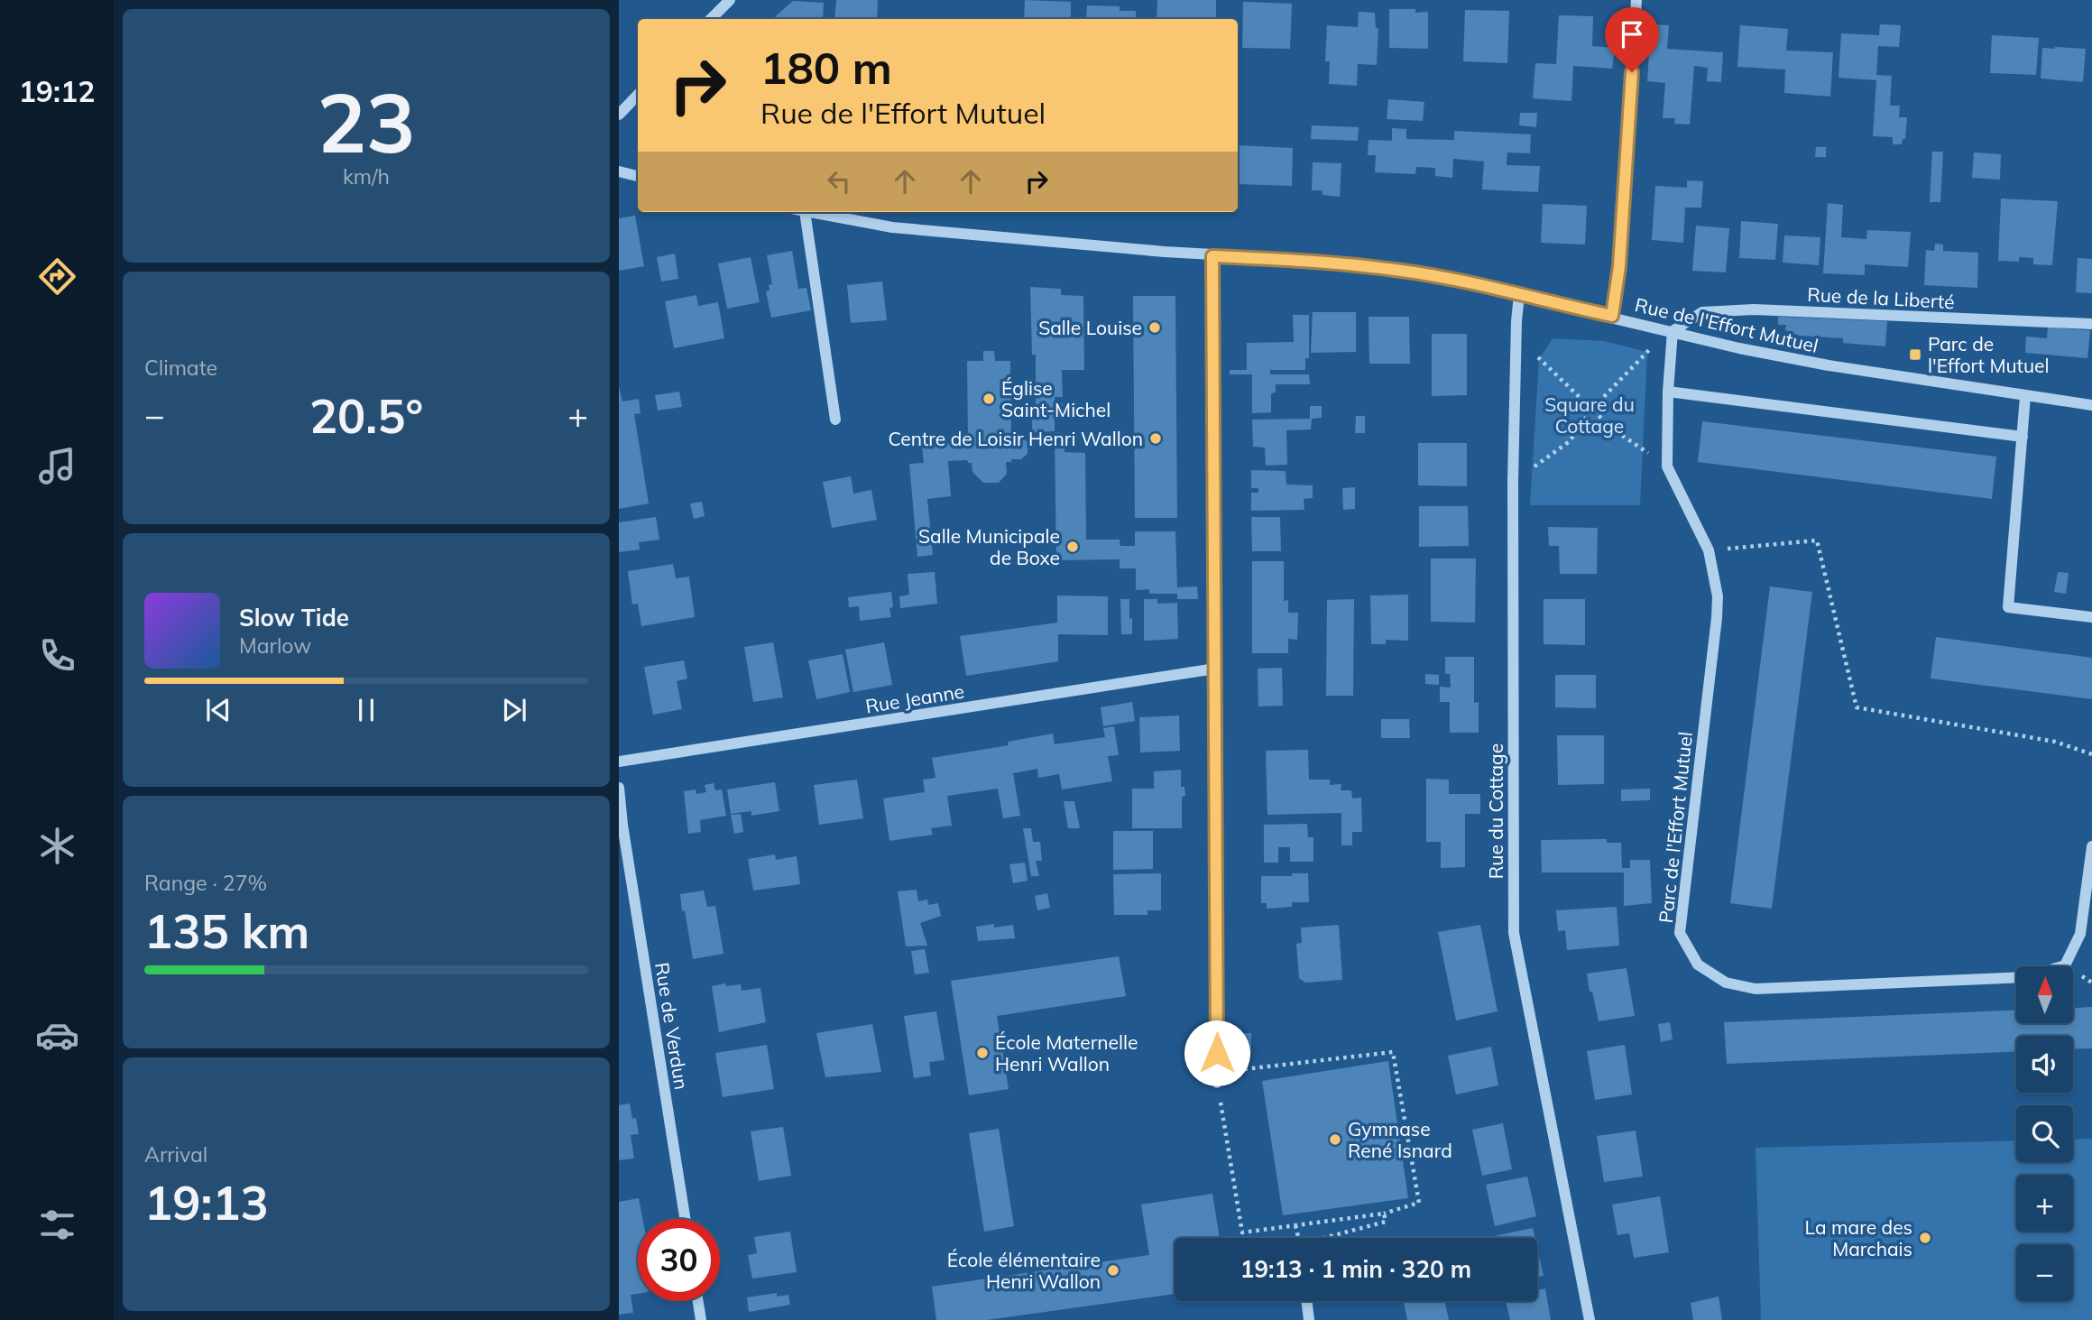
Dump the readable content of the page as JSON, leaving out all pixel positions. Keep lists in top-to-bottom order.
{
  "streets": {
    "street": [
      "Rue de la Liberté",
      "Rue de l'Effort Mutuel",
      "Rue Jeanne",
      "Rue du Cottage",
      "Parc de l'Effort Mutuel",
      "Rue de Verdun"
    ]
  },
  "crossings": [
    ["Rue de la Liberté", "Rue de l'Effort Mutuel"],
    ["Rue de la Liberté", "Parc de l'Effort Mutuel"],
    ["Rue de l'Effort Mutuel", "Rue du Cottage"],
    ["Rue de l'Effort Mutuel", "Parc de l'Effort Mutuel"]
  ],
  "parks": ["Square du Cottage"],
  "places": {
    "other": [
      "Salle Louise",
      "Église Saint-Michel",
      "Centre de Loisir Henri Wallon",
      "Salle Municipale de Boxe",
      "École Maternelle Henri Wallon",
      "Gymnase René Isnard",
      "La mare des Marchais",
      "École élémentaire Henri Wallon"
    ],
    "transit": ["Parc de l'Effort Mutuel"]
  },
  "north": "top",
  "page": {
    "tabs": "19:12",
    "tile": [
      ["23", "km/h"],
      "Climate",
      ["Range · 27%", "135 km"],
      ["Arrival", "19:13"]
    ],
    "turn": ["180 m", "Rue de l'Effort Mutuel"],
    "heat": ["−", "20.5°", "+"],
    "song": ["Slow Tide", "Marlow"],
    "map_buttons": ["+", "−"],
    "limit": "30",
    "trip": "19:13 · 1 min · 320 m"
  }
}
